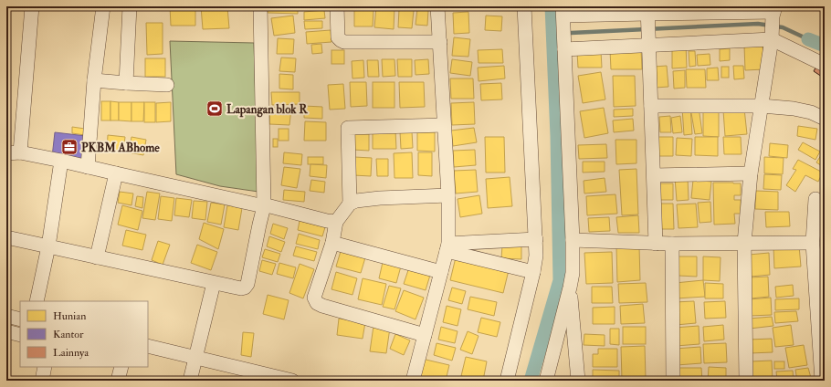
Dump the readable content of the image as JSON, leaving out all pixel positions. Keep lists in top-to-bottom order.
{
  "places": {
    "sports": ["Lapangan blok R"],
    "office": ["PKBM ABhome"]
  },
  "legend": ["Hunian", "Kantor", "Lainnya"]
}
